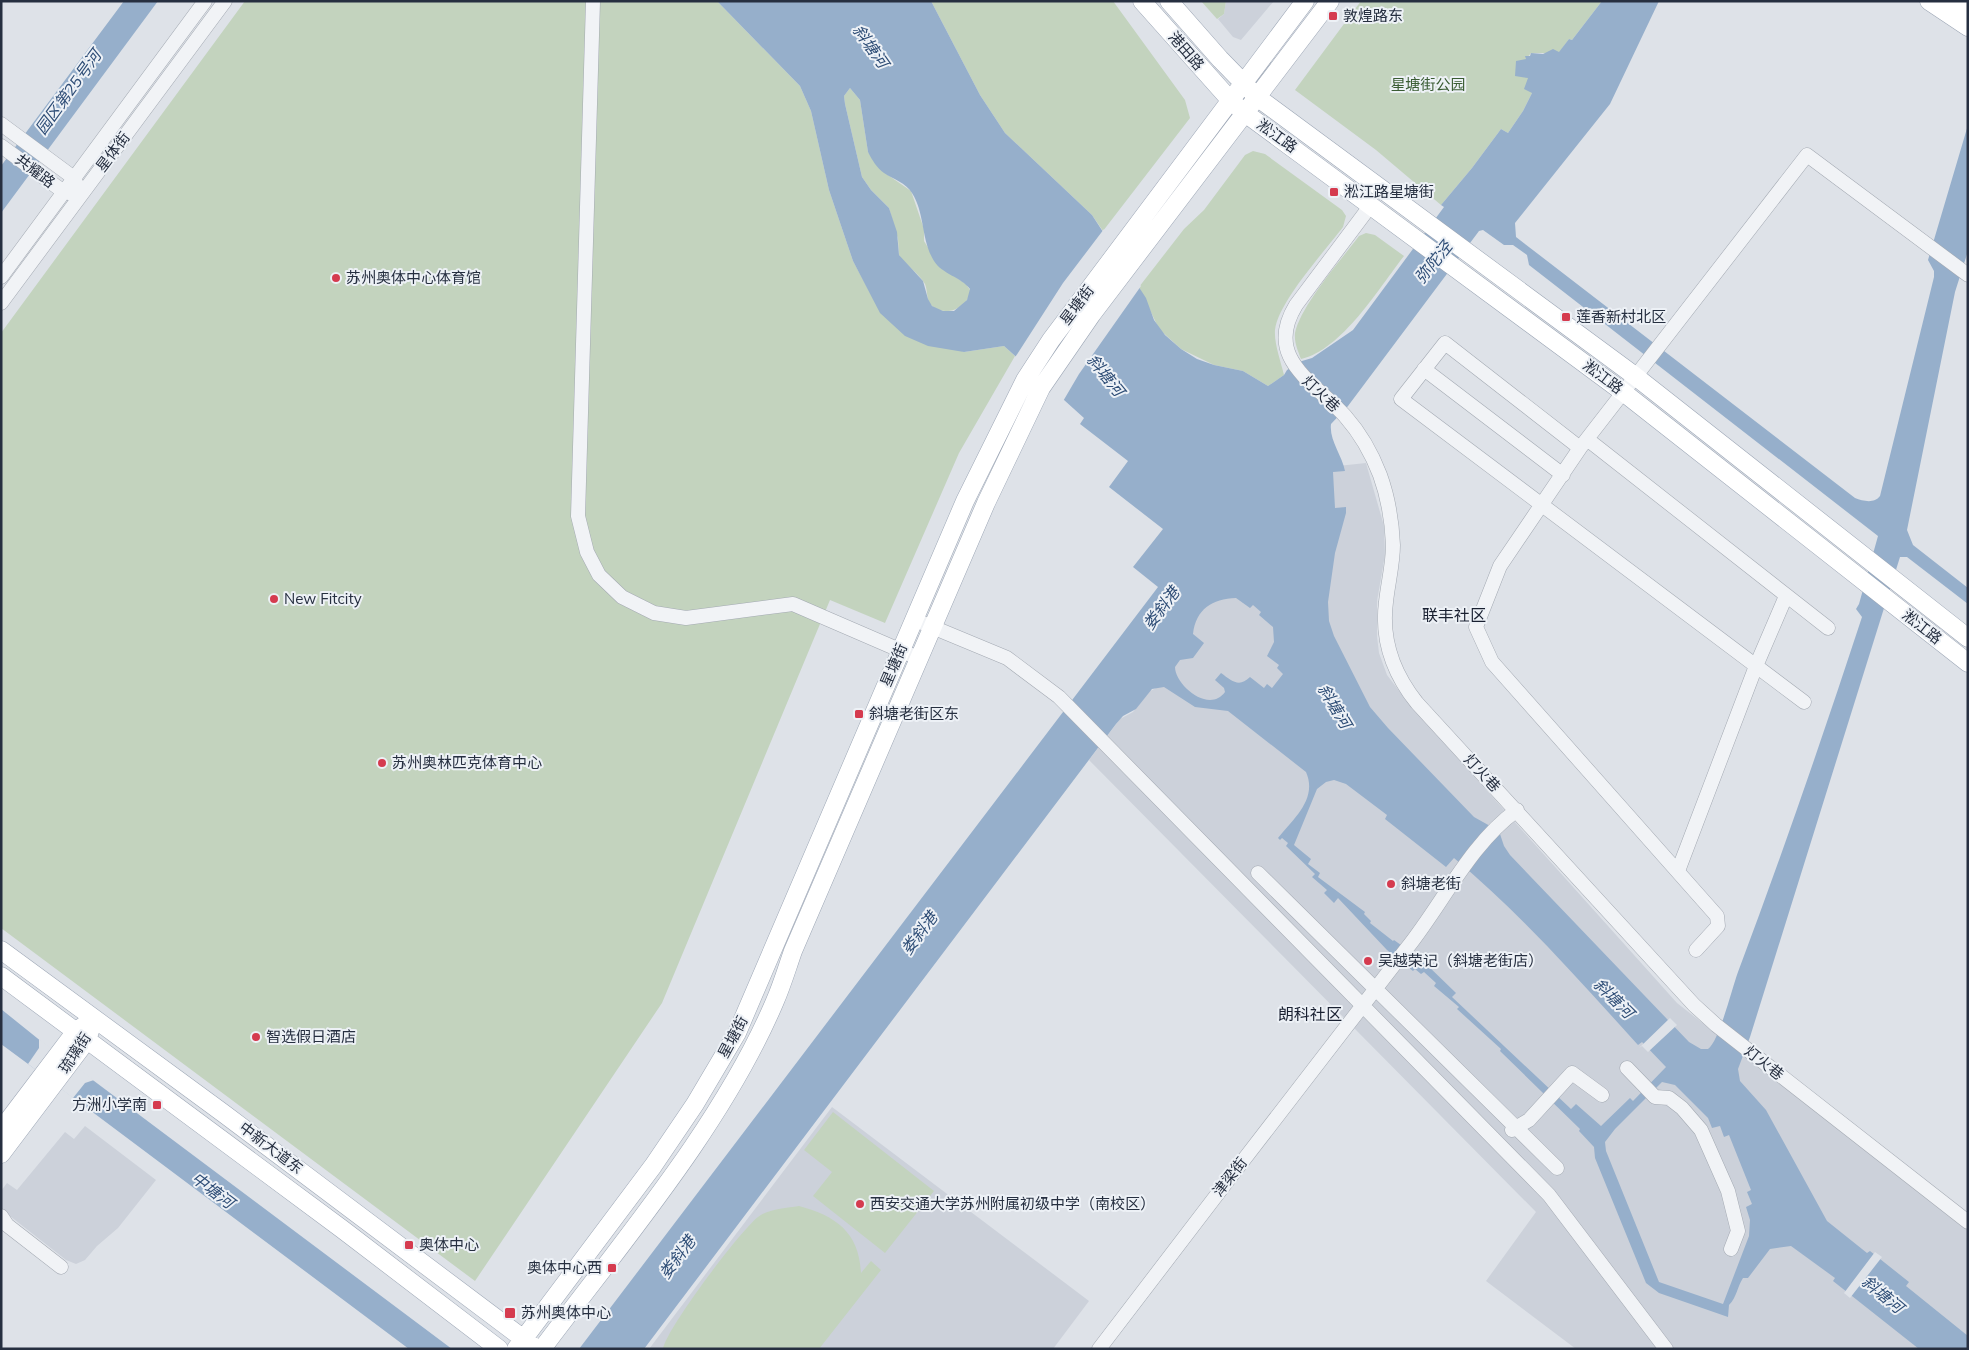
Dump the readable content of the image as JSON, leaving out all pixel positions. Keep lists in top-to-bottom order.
{
  "streets": {
    "main road": [
      "港田路",
      "淞江路",
      "星塘街",
      "琉璃街",
      "中新大道东"
    ],
    "street": [
      "星体街",
      "共耀路",
      "灯火巷",
      "津梁街"
    ]
  },
  "crossings": [
    ["港田路", "淞江路"],
    ["港田路", "星塘街"],
    ["淞江路", "星塘街"],
    ["淞江路", "灯火巷"],
    ["星体街", "共耀路"],
    ["星塘街", "中新大道东"],
    ["灯火巷", "津梁街"],
    ["琉璃街", "中新大道东"]
  ],
  "districts": ["联丰社区", "朗科社区"],
  "water": [
    "斜塘河",
    "园区第25号河",
    "弥陀泾",
    "娄斜港",
    "中塘河"
  ],
  "parks": ["星塘街公园"],
  "places": {
    "transit": [
      "敦煌路东",
      "淞江路星塘街",
      "莲香新村北区",
      "斜塘老街区东",
      "方洲小学南",
      "奥体中心",
      "奥体中心西",
      "苏州奥体中心"
    ],
    "other": [
      "苏州奥体中心体育馆",
      "New Fitcity",
      "苏州奥林匹克体育中心",
      "斜塘老街",
      "吴越荣记（斜塘老街店）",
      "智选假日酒店",
      "西安交通大学苏州附属初级中学（南校区）"
    ]
  }
}
